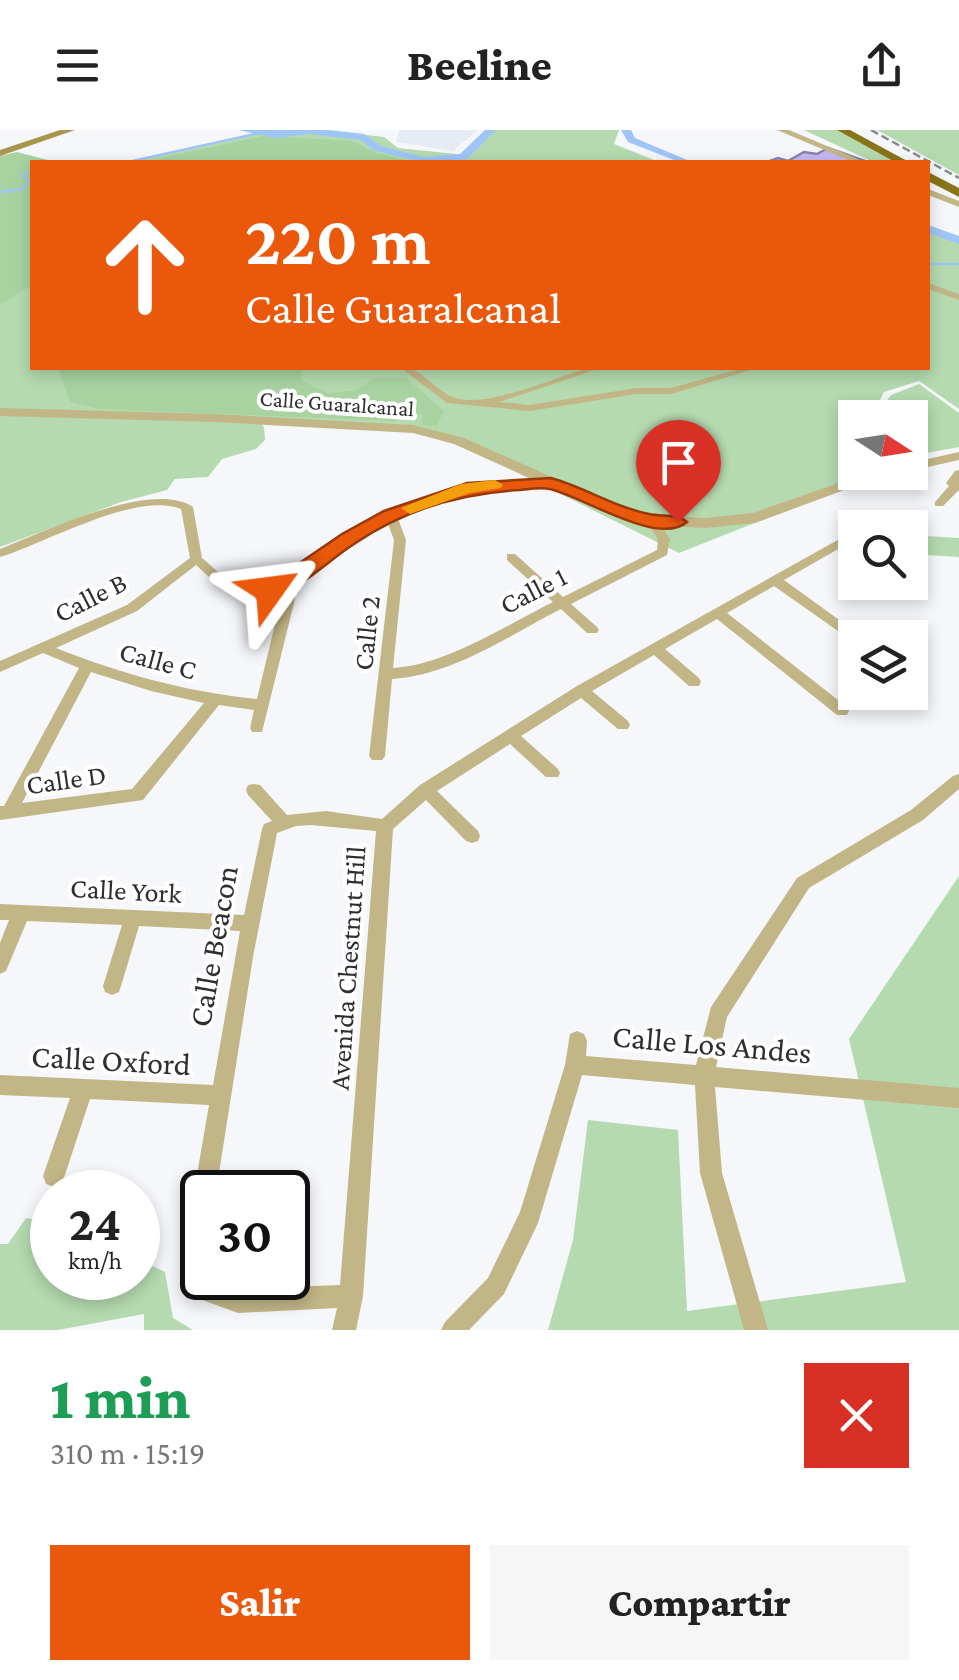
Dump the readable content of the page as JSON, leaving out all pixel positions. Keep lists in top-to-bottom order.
{
  "streets": {
    "street": [
      "Calle Guaralcanal",
      "Calle 1",
      "Calle B",
      "Calle 2",
      "Calle C",
      "Calle D",
      "Calle York",
      "Calle Beacon",
      "Avenida Chestnut Hill",
      "Calle Los Andes",
      "Calle Oxford"
    ]
  },
  "crossings": [
    ["Calle Guaralcanal", "Calle 1"],
    ["Calle 1", "Calle 2"],
    ["Calle B", "Calle C"],
    ["Calle C", "Calle D"],
    ["Calle York", "Calle Beacon"],
    ["Calle Beacon", "Calle Oxford"]
  ],
  "north": "right",
  "page": {
    "header": "Beeline",
    "turn": ["220 m", "Calle Guaralcanal"],
    "speed": "24 km/h",
    "limit": "30",
    "heading": ["1 min", "310 m · 15:19"],
    "buttons": ["Salir", "Compartir"]
  }
}
